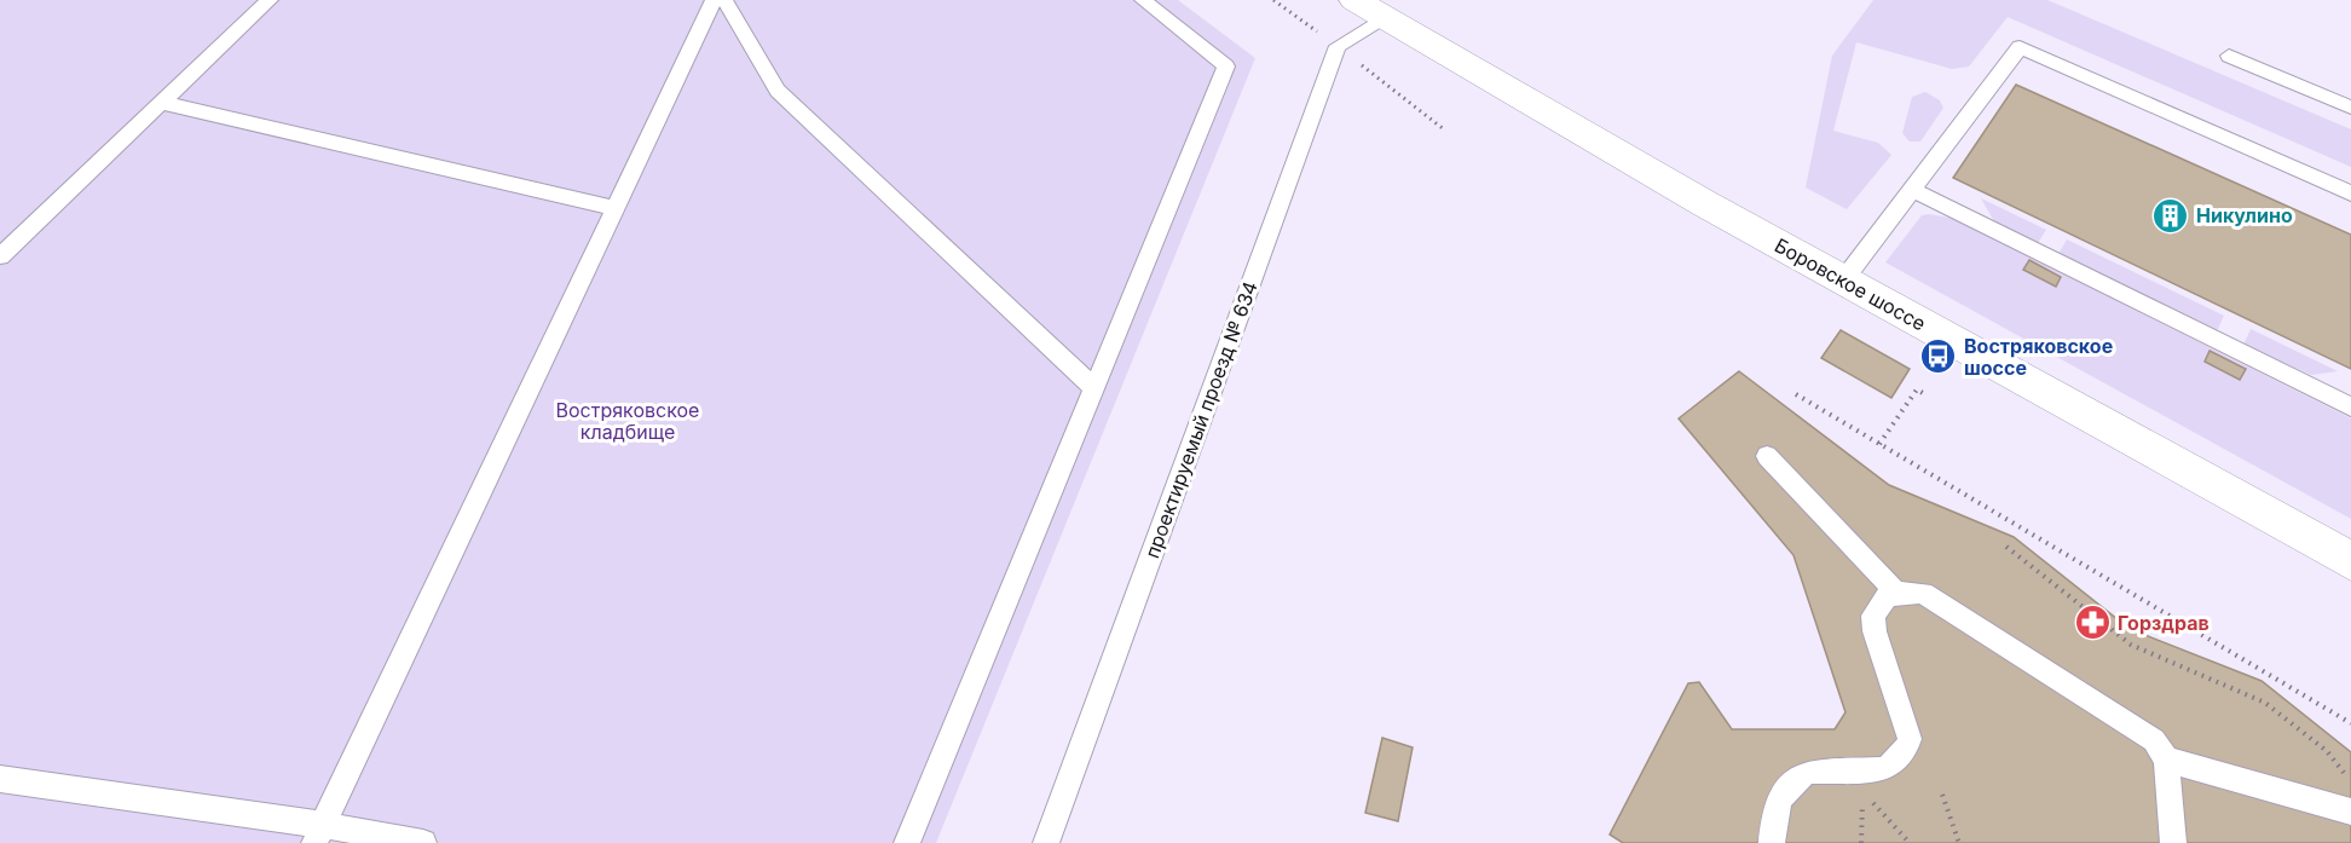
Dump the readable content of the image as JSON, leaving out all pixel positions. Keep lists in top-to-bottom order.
{
  "streets": {
    "street": ["Боровское шоссе"],
    "lane": ["проектируемый проезд № 634"]
  },
  "crossings": [
    ["Боровское шоссе", "проектируемый проезд № 634"]
  ],
  "parks": ["Востряковское кладбище"],
  "places": {
    "building": ["Никулино"],
    "bus stop": ["Востряковское шоссе"],
    "pharmacy": ["Горздрав"]
  }
}
